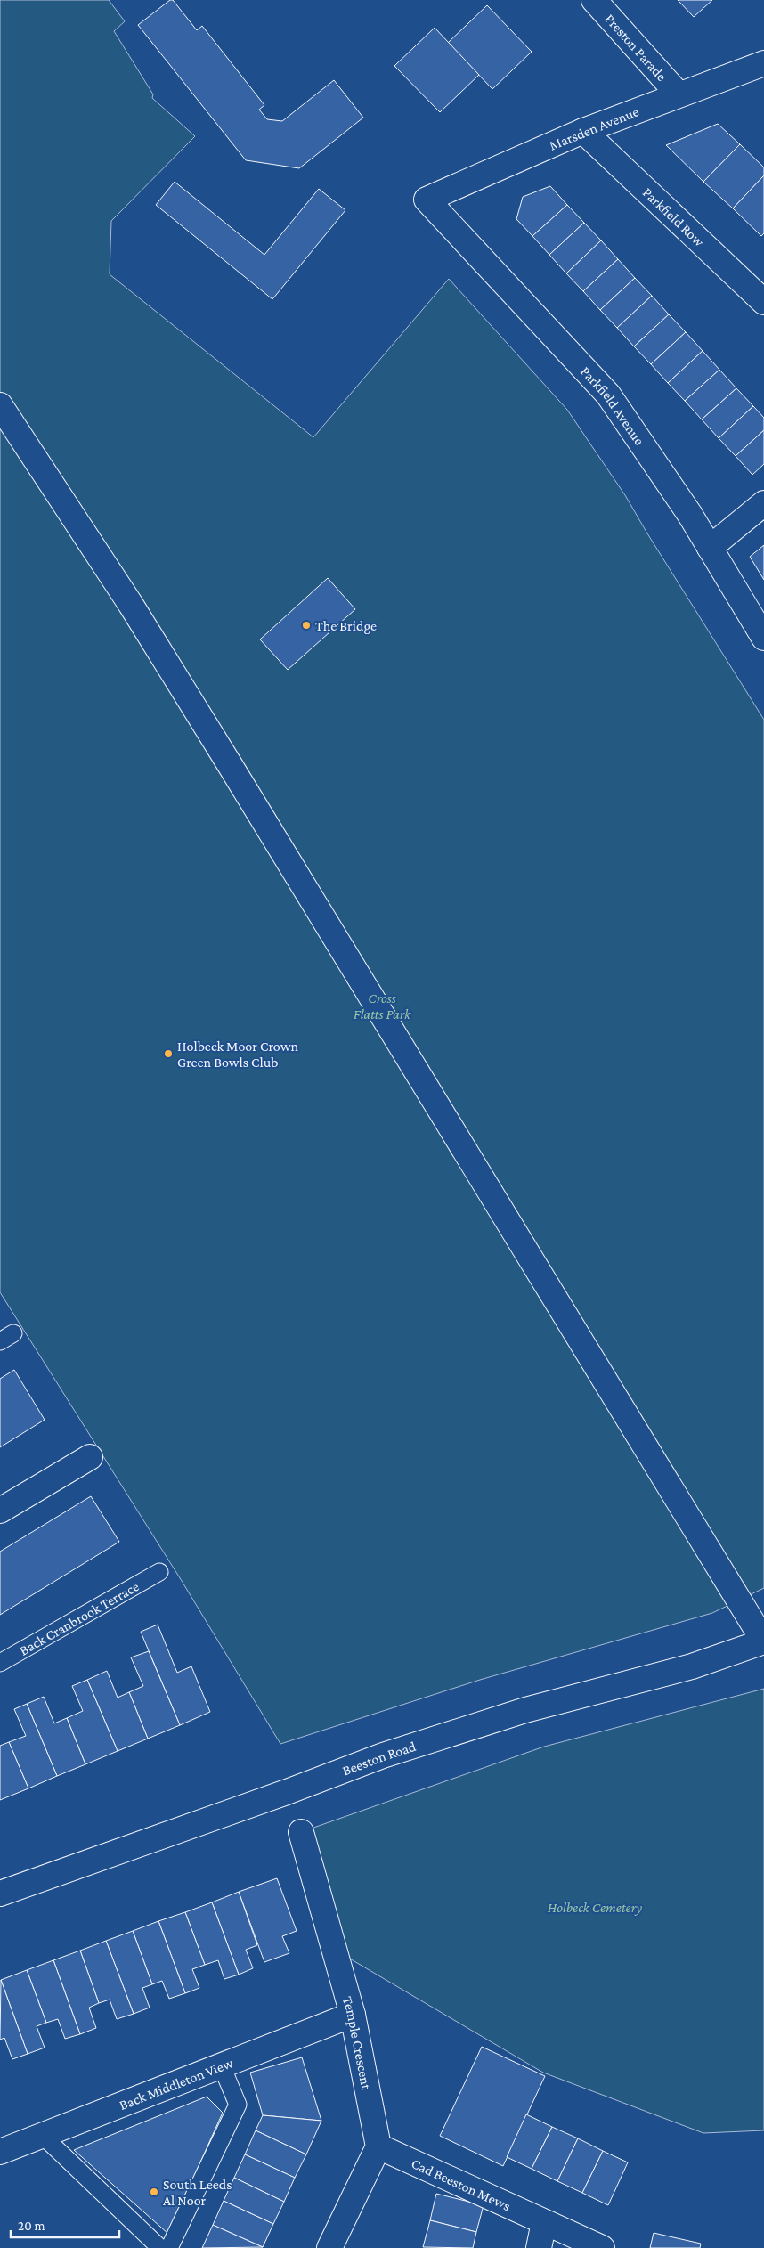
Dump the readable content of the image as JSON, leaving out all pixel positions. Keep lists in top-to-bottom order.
{
  "streets": {
    "street": [
      "Preston Parade",
      "Marsden Avenue",
      "Parkfield Row",
      "Parkfield Avenue",
      "Beeston Road",
      "Temple Crescent",
      "Back Middleton View",
      "Cad Beeston Mews"
    ],
    "lane": ["Back Cranbrook Terrace"]
  },
  "crossings": [
    ["Preston Parade", "Marsden Avenue"],
    ["Marsden Avenue", "Parkfield Row"],
    ["Marsden Avenue", "Parkfield Avenue"],
    ["Temple Crescent", "Back Middleton View"],
    ["Temple Crescent", "Cad Beeston Mews"]
  ],
  "parks": ["Cross Flatts Park", "Holbeck Cemetery"],
  "places": ["The Bridge", "Holbeck Moor Crown Green Bowls Club", "South Leeds Al Noor"],
  "scale_bar": "20 m"
}
